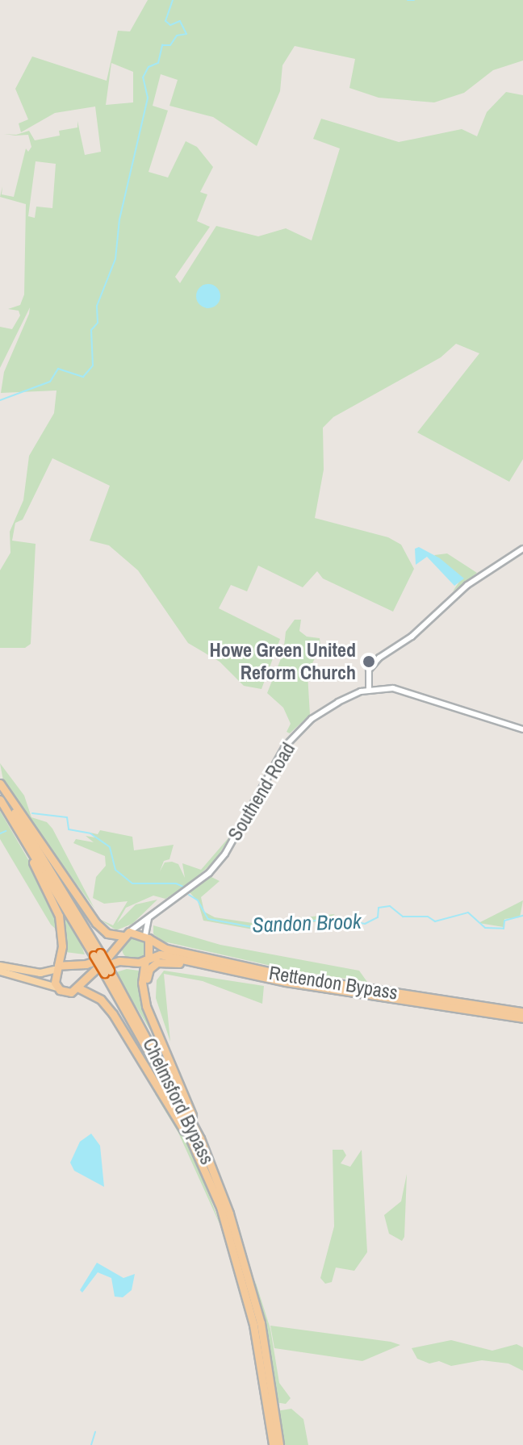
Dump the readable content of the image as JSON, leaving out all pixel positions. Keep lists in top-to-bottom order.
{
  "streets": {
    "highway": ["Rettendon Bypass", "Chelmsford Bypass"],
    "street": ["Southend Road"]
  },
  "crossings": [
    ["Rettendon Bypass", "Chelmsford Bypass"]
  ],
  "water": ["Sandon Brook"],
  "places": ["Howe Green United Reform Church"]
}
